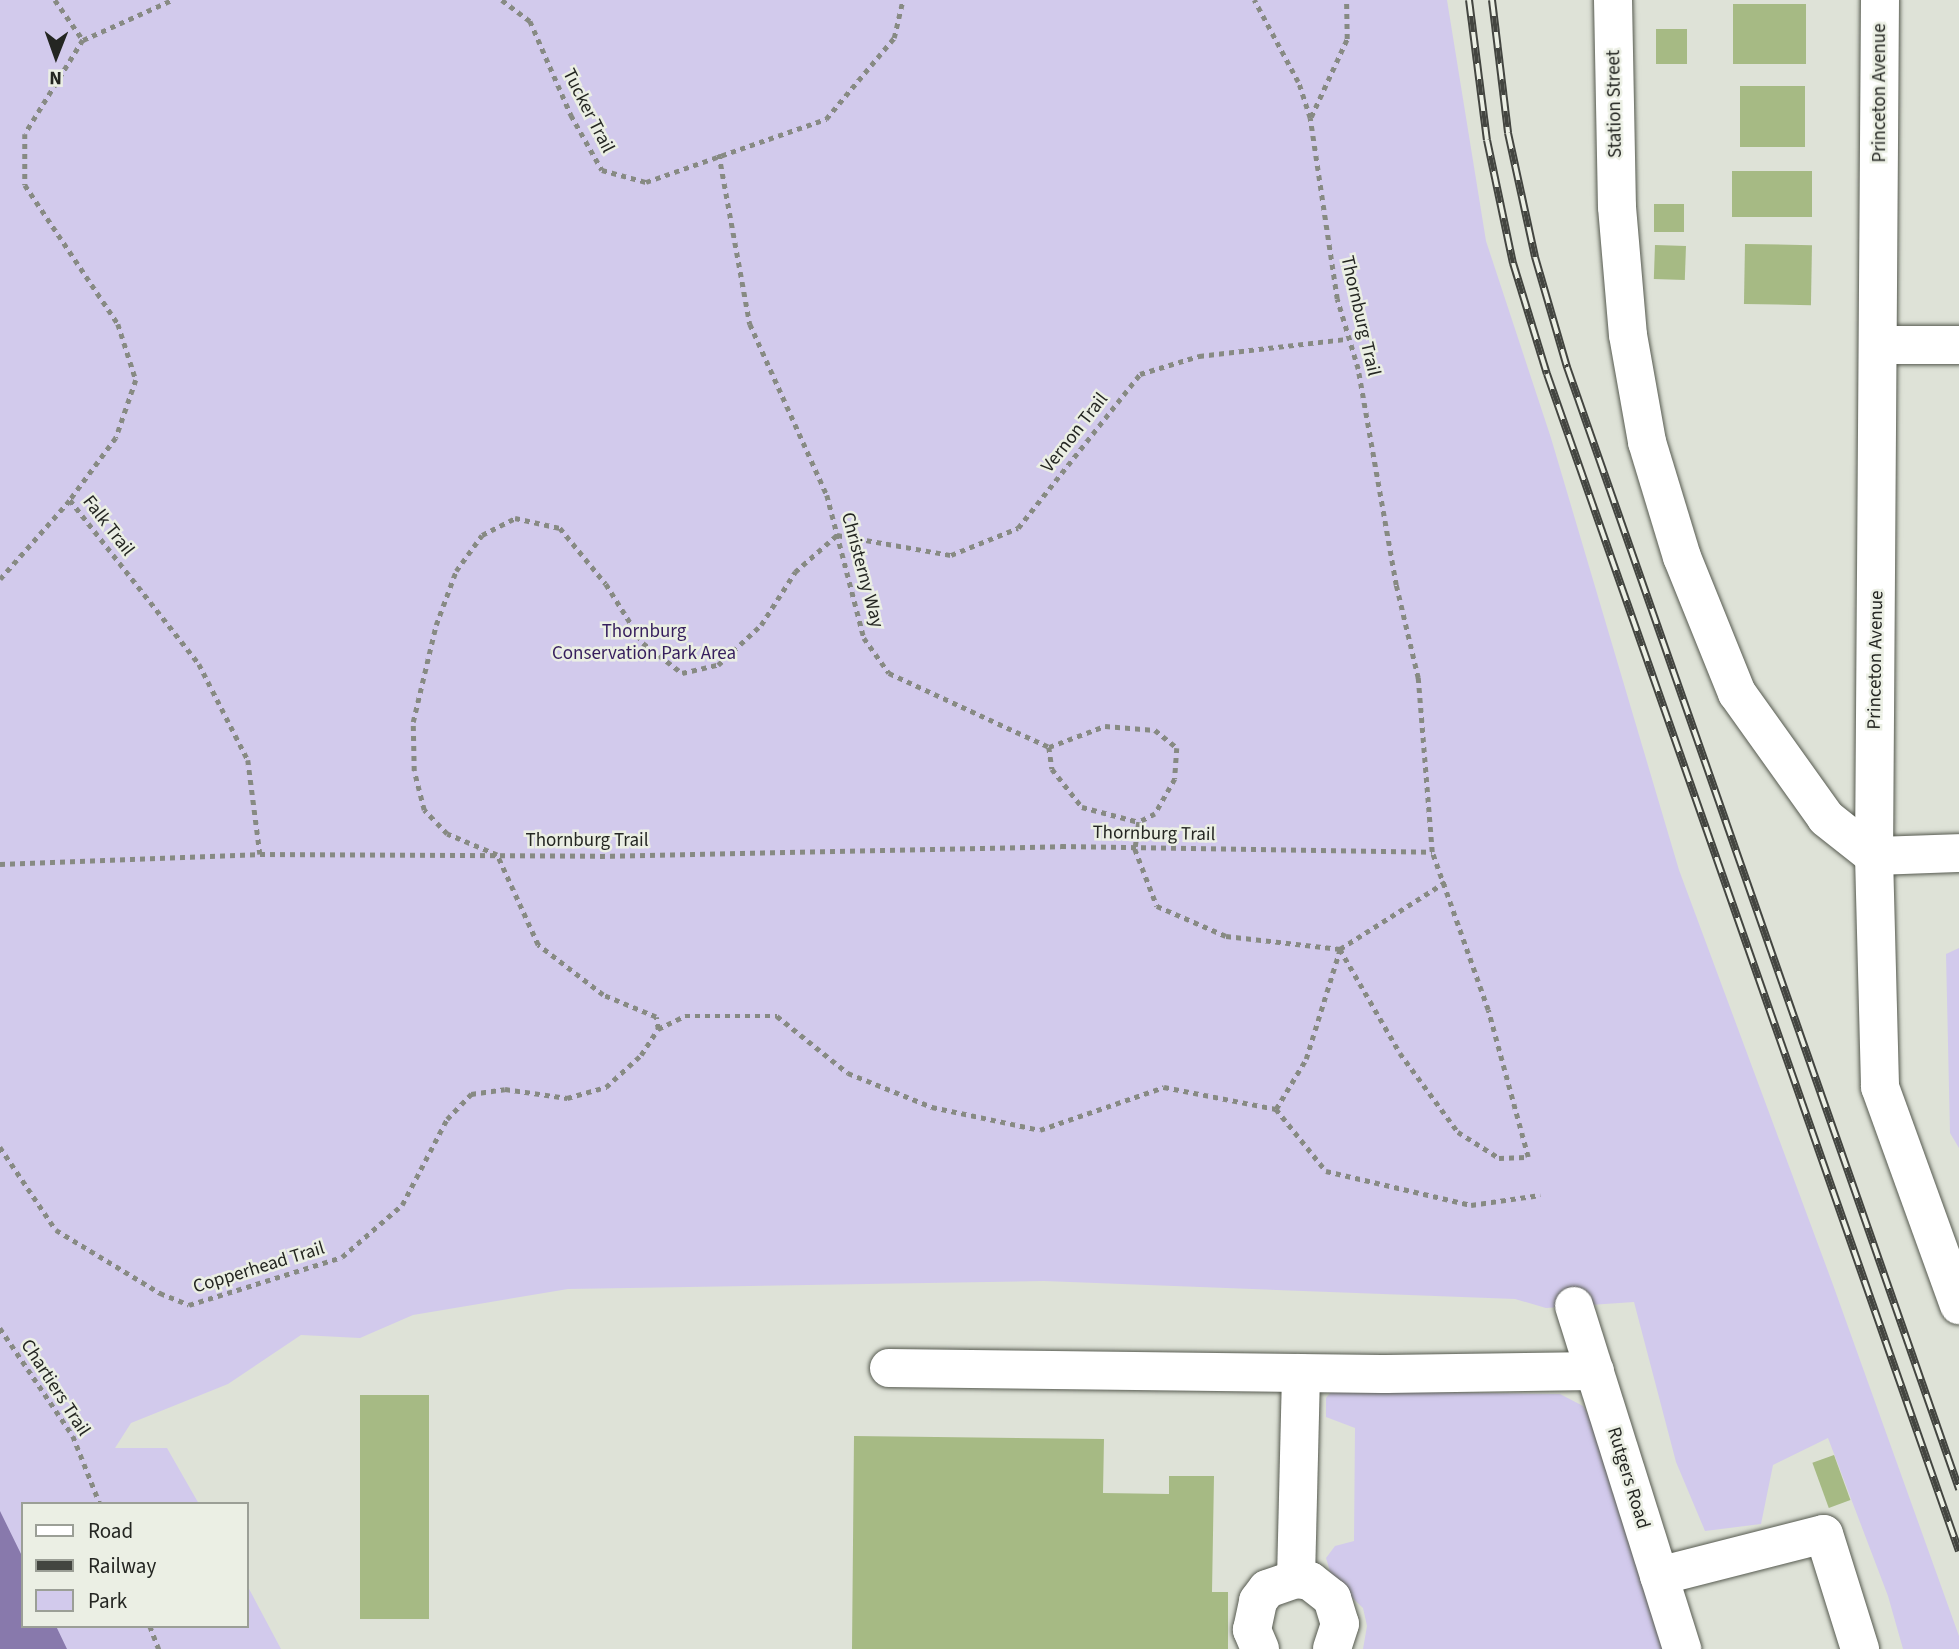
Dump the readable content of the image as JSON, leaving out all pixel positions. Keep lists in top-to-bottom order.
{
  "streets": {
    "street": ["Princeton Avenue", "Station Street", "Rutgers Road"],
    "path": [
      "Tucker Trail",
      "Thornburg Trail",
      "Vernon Trail",
      "Falk Trail",
      "Christerny Way",
      "Copperhead Trail",
      "Chartiers Trail"
    ]
  },
  "crossings": [
    ["Princeton Avenue", "Station Street"],
    ["Tucker Trail", "Christerny Way"],
    ["Thornburg Trail", "Vernon Trail"],
    ["Thornburg Trail", "Falk Trail"],
    ["Vernon Trail", "Christerny Way"]
  ],
  "parks": ["Thornburg Conservation Park Area"],
  "legend": ["Road", "Railway", "Park"],
  "north": "bottom"
}
